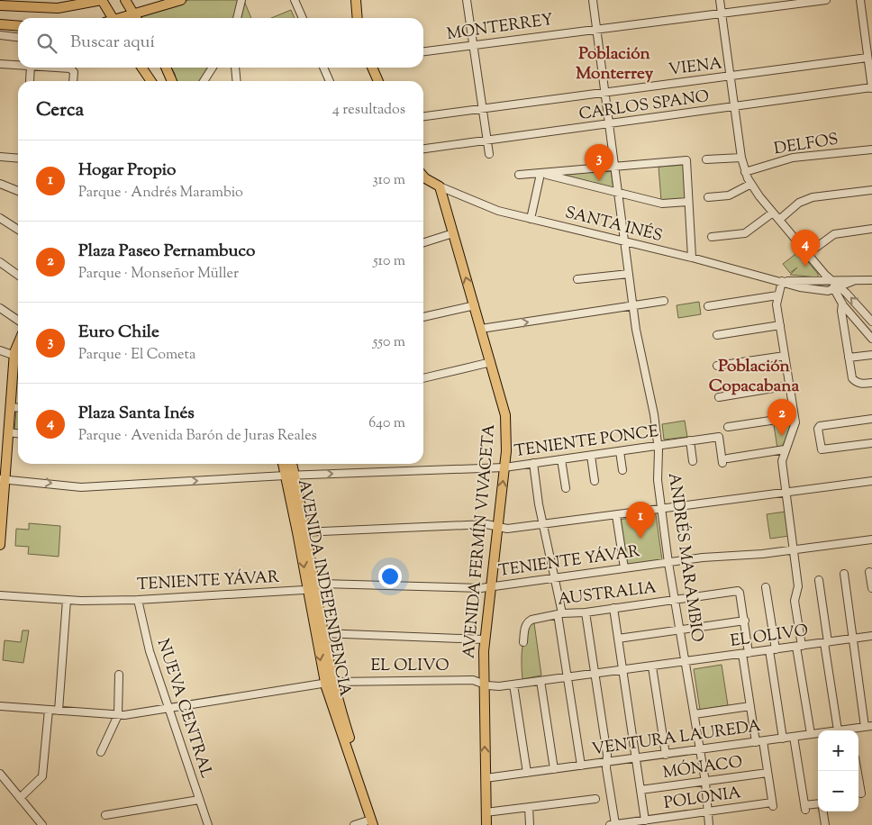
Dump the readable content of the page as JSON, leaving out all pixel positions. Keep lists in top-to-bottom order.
{
  "streets": {
    "main road": ["AVENIDA FERMÍN VIVACETA", "AVENIDA INDEPENDENCIA"],
    "street": [
      "MONTERREY",
      "VIENA",
      "CARLOS SPANO",
      "DELFOS",
      "SANTA INÉS",
      "TENIENTE PONCE",
      "ANDRÉS MARAMBIO",
      "TENIENTE YÁVAR",
      "AUSTRALIA",
      "EL OLIVO",
      "NUEVA CENTRAL",
      "VENTURA LAUREDA",
      "MÓNACO",
      "POLONIA"
    ]
  },
  "crossings": [
    ["MONTERREY", "ANDRÉS MARAMBIO"],
    ["VIENA", "ANDRÉS MARAMBIO"],
    ["CARLOS SPANO", "ANDRÉS MARAMBIO"],
    ["SANTA INÉS", "AVENIDA FERMÍN VIVACETA"],
    ["SANTA INÉS", "ANDRÉS MARAMBIO"],
    ["TENIENTE PONCE", "AVENIDA FERMÍN VIVACETA"],
    ["TENIENTE PONCE", "ANDRÉS MARAMBIO"],
    ["TENIENTE PONCE", "AVENIDA INDEPENDENCIA"],
    ["AVENIDA FERMÍN VIVACETA", "TENIENTE YÁVAR"],
    ["AVENIDA FERMÍN VIVACETA", "EL OLIVO"],
    ["AVENIDA FERMÍN VIVACETA", "VENTURA LAUREDA"],
    ["ANDRÉS MARAMBIO", "TENIENTE YÁVAR"],
    ["ANDRÉS MARAMBIO", "AUSTRALIA"],
    ["ANDRÉS MARAMBIO", "EL OLIVO"],
    ["ANDRÉS MARAMBIO", "VENTURA LAUREDA"],
    ["ANDRÉS MARAMBIO", "MÓNACO"],
    ["ANDRÉS MARAMBIO", "POLONIA"],
    ["TENIENTE YÁVAR", "AVENIDA INDEPENDENCIA"],
    ["TENIENTE YÁVAR", "NUEVA CENTRAL"],
    ["AVENIDA INDEPENDENCIA", "EL OLIVO"],
    ["EL OLIVO", "NUEVA CENTRAL"],
    ["MÓNACO", "POLONIA"]
  ],
  "districts": ["Población Monterrey", "Población Copacabana"],
  "page": {
    "search": "Buscar aquí",
    "heading": ["Cerca", "4 resultados"],
    "list": [
      {
        "mark": "1",
        "name": "Hogar Propio",
        "note": "Parque · Andrés Marambio",
        "value": "310 m"
      },
      {
        "mark": "2",
        "name": "Plaza Paseo Pernambuco",
        "note": "Parque · Monseñor Müller",
        "value": "510 m"
      },
      {
        "mark": "3",
        "name": "Euro Chile",
        "note": "Parque · El Cometa",
        "value": "550 m"
      },
      {
        "mark": "4",
        "name": "Plaza Santa Inés",
        "note": "Parque · Avenida Barón de Juras Reales",
        "value": "640 m"
      }
    ],
    "pins": [
      "3",
      "4",
      "2",
      "1"
    ],
    "map_buttons": ["+", "−"]
  }
}
